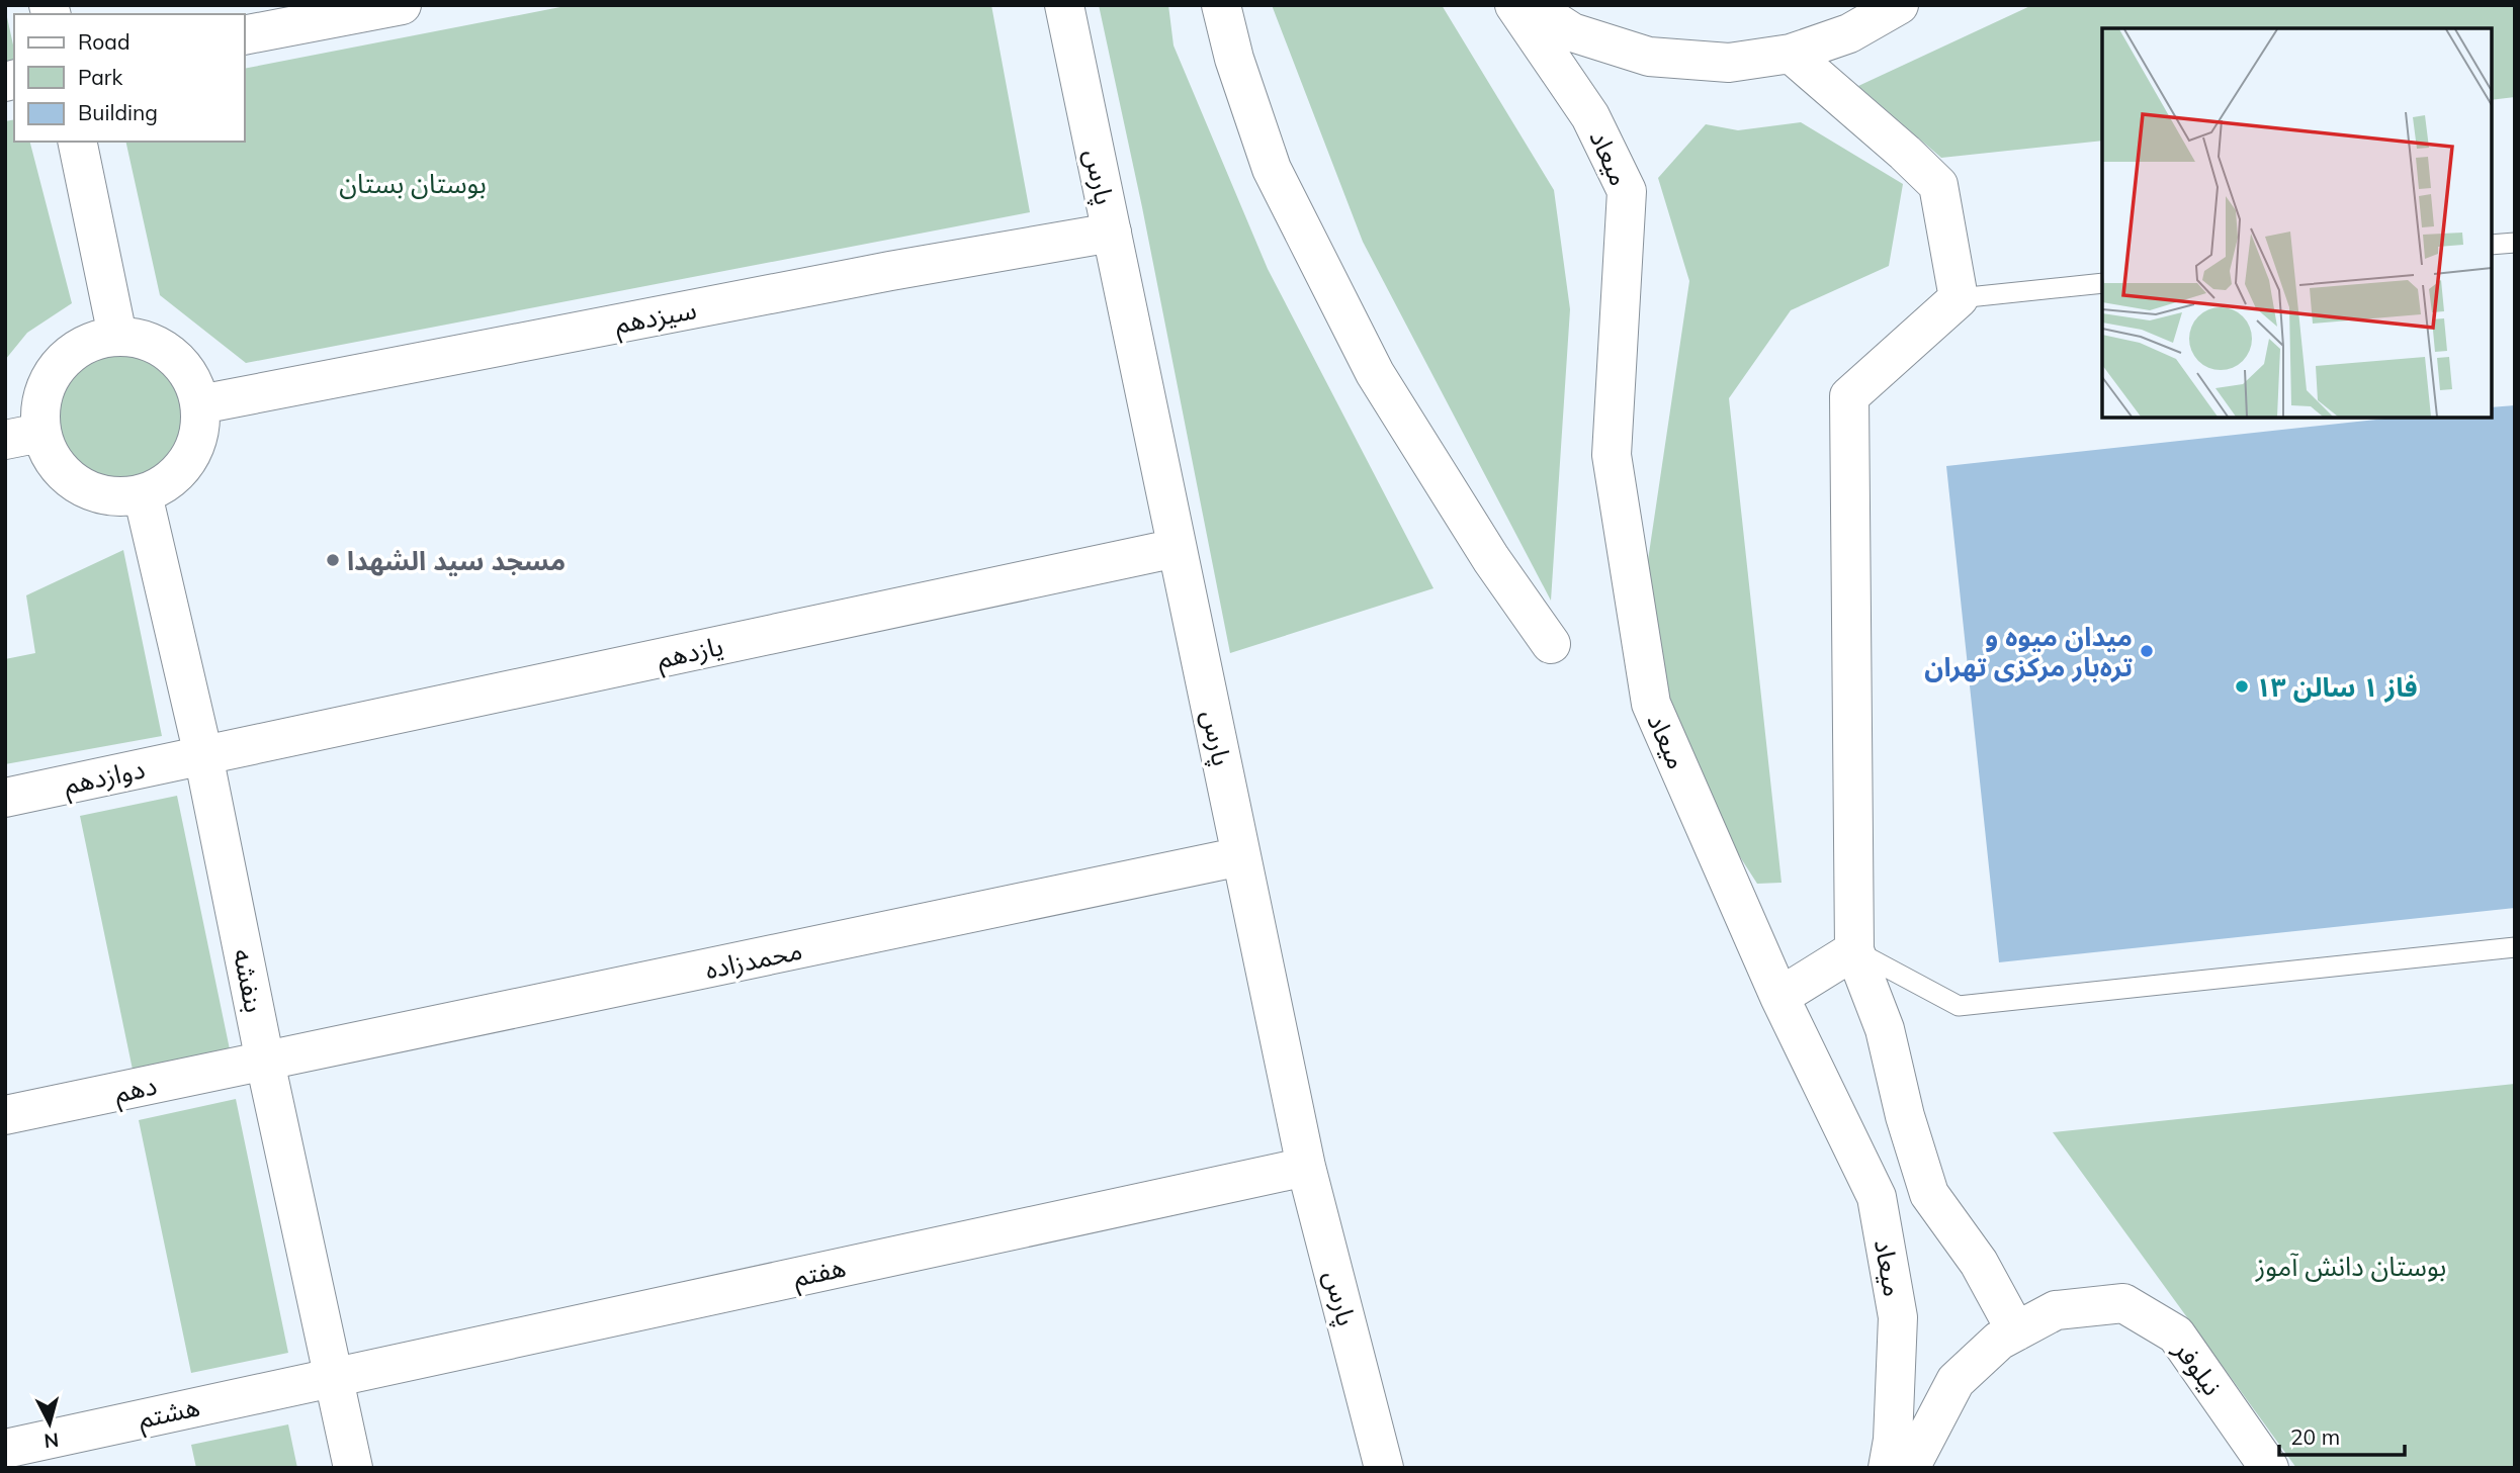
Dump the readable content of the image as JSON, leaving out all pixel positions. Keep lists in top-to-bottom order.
{
  "streets": {
    "street": [
      "میعاد",
      "پارس",
      "سیزدهم",
      "یازدهم",
      "دوازدهم",
      "محمدزاده",
      "بنفشه",
      "دهم",
      "هفتم",
      "نیلوفر",
      "هشتم"
    ]
  },
  "crossings": [
    ["پارس", "سیزدهم"],
    ["پارس", "یازدهم"],
    ["پارس", "محمدزاده"],
    ["پارس", "هفتم"],
    ["سیزدهم", "بنفشه"],
    ["یازدهم", "دوازدهم"],
    ["یازدهم", "بنفشه"],
    ["دوازدهم", "بنفشه"],
    ["محمدزاده", "بنفشه"],
    ["محمدزاده", "دهم"],
    ["بنفشه", "دهم"],
    ["بنفشه", "هفتم"],
    ["بنفشه", "هشتم"],
    ["هفتم", "هشتم"]
  ],
  "parks": ["بوستان بستان", "بوستان دانش آموز"],
  "places": ["مسجد سید الشهدا", "میدان میوه و تره‌بار مرکزی تهران", "فاز ۱ سالن ۱۳"],
  "legend": ["Road", "Park", "Building"],
  "scale_bar": "20 m",
  "north": "bottom"
}
